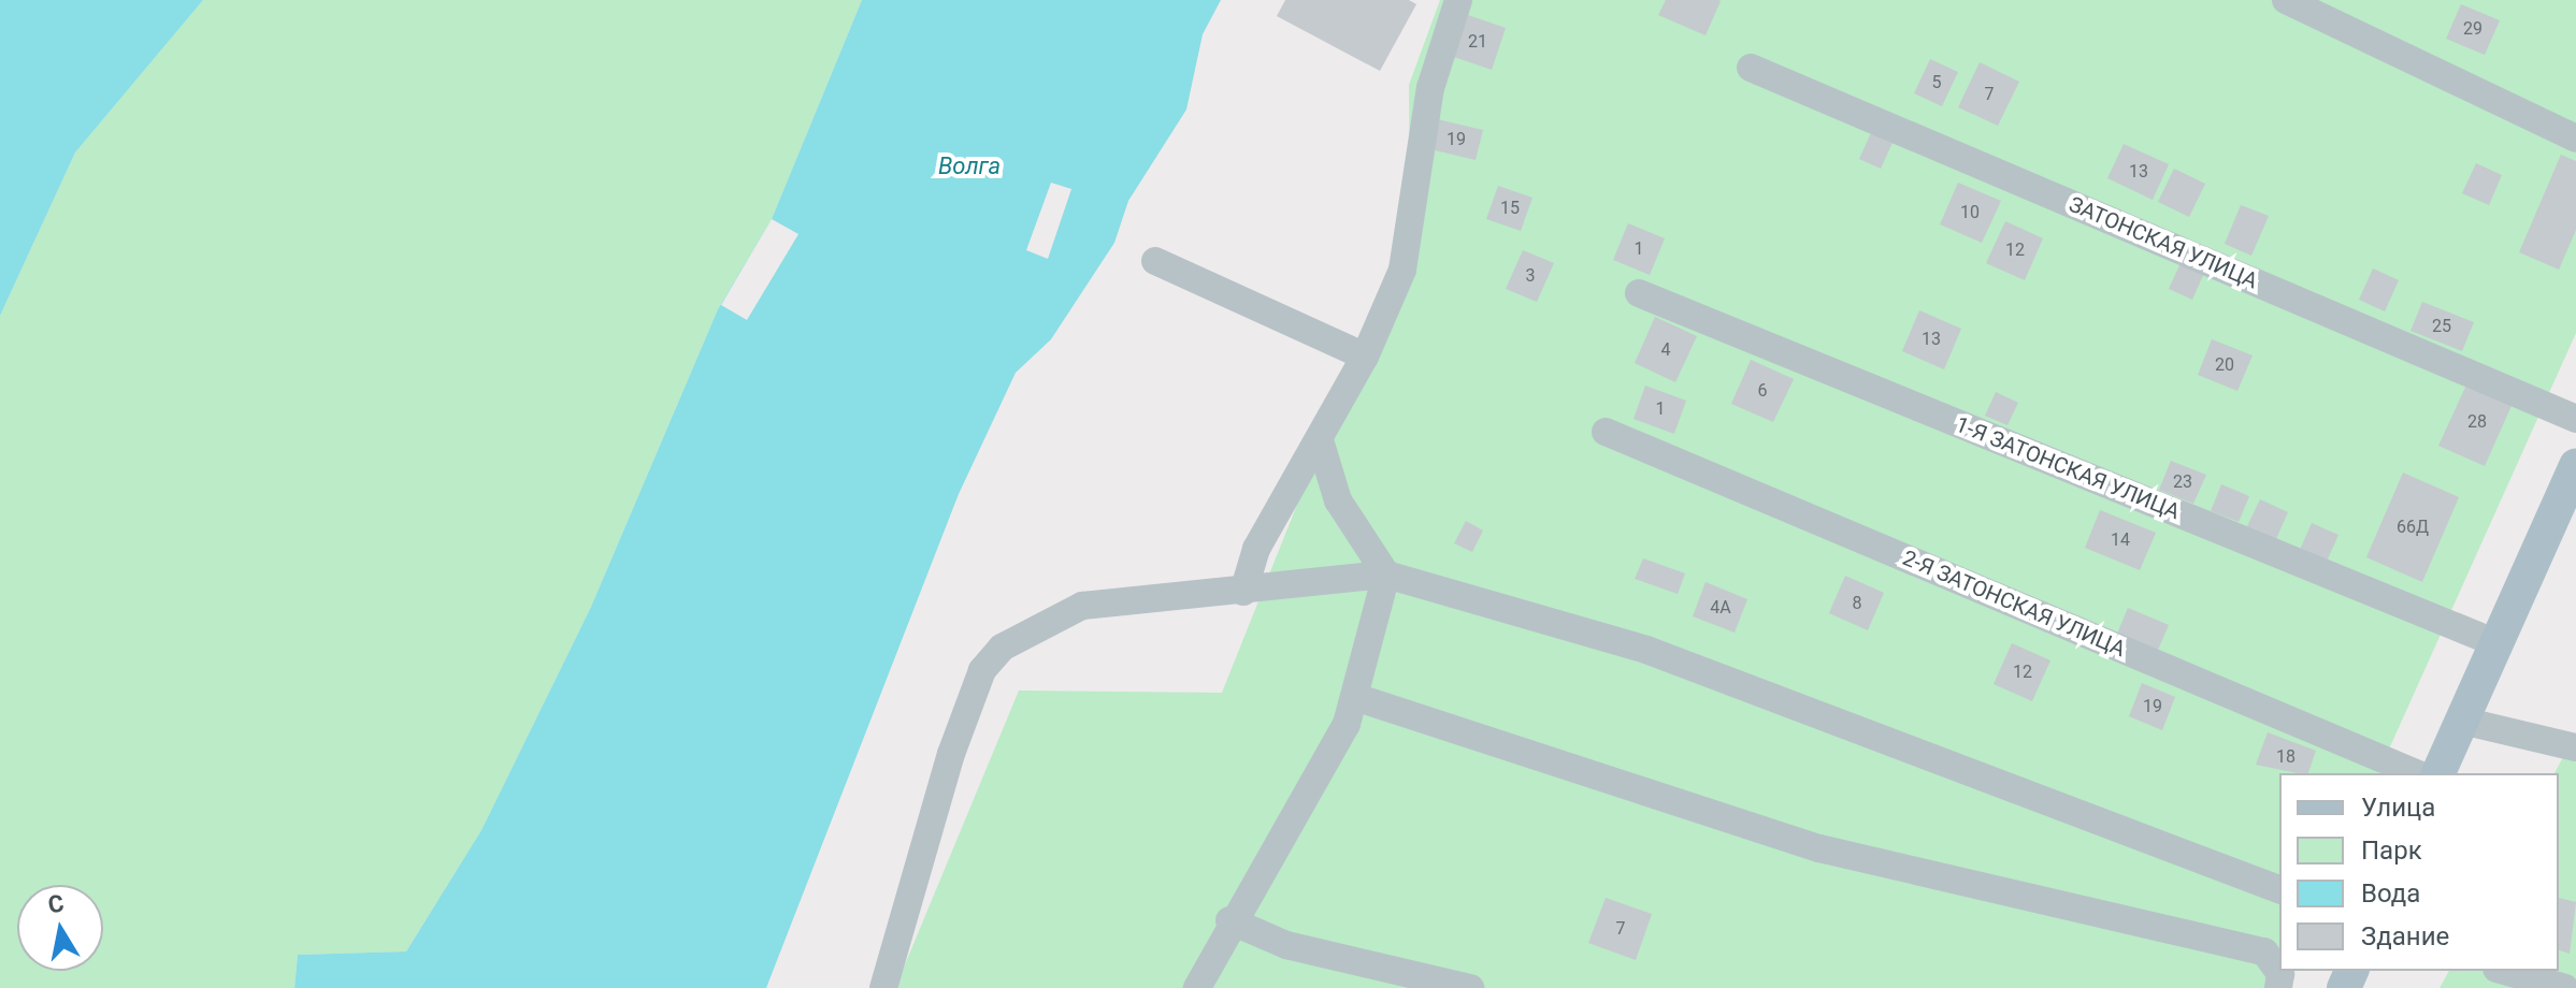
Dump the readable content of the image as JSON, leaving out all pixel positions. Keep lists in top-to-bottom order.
{
  "streets": {
    "street": ["ЗАТОНСКАЯ УЛИЦА", "1-Я ЗАТОНСКАЯ УЛИЦА", "2-Я ЗАТОНСКАЯ УЛИЦА"]
  },
  "water": ["Волга"],
  "house_numbers": [
    "29",
    "21",
    "5",
    "7",
    "19",
    "13",
    "15",
    "10",
    "1",
    "12",
    "3",
    "25",
    "13",
    "4",
    "20",
    "6",
    "1",
    "28",
    "23",
    "66Д",
    "14",
    "8",
    "4А",
    "12",
    "19",
    "18",
    "7"
  ],
  "legend": [
    "Улица",
    "Парк",
    "Вода",
    "Здание"
  ],
  "north": "top"
}
